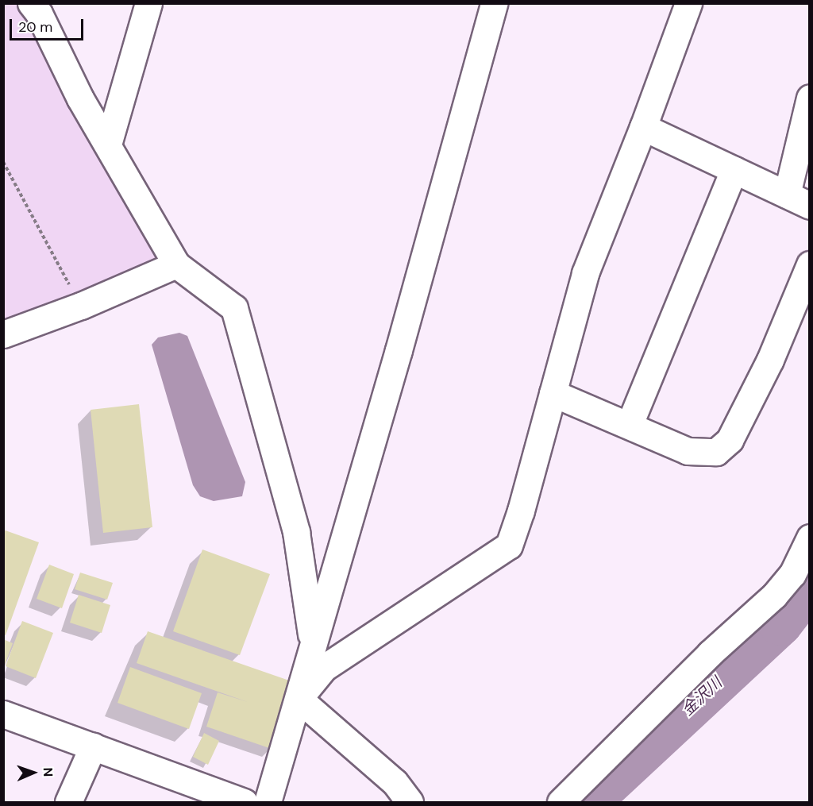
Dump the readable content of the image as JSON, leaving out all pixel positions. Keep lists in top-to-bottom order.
{
  "water": ["金沢川"],
  "scale_bar": "20 m",
  "north": "right"
}
